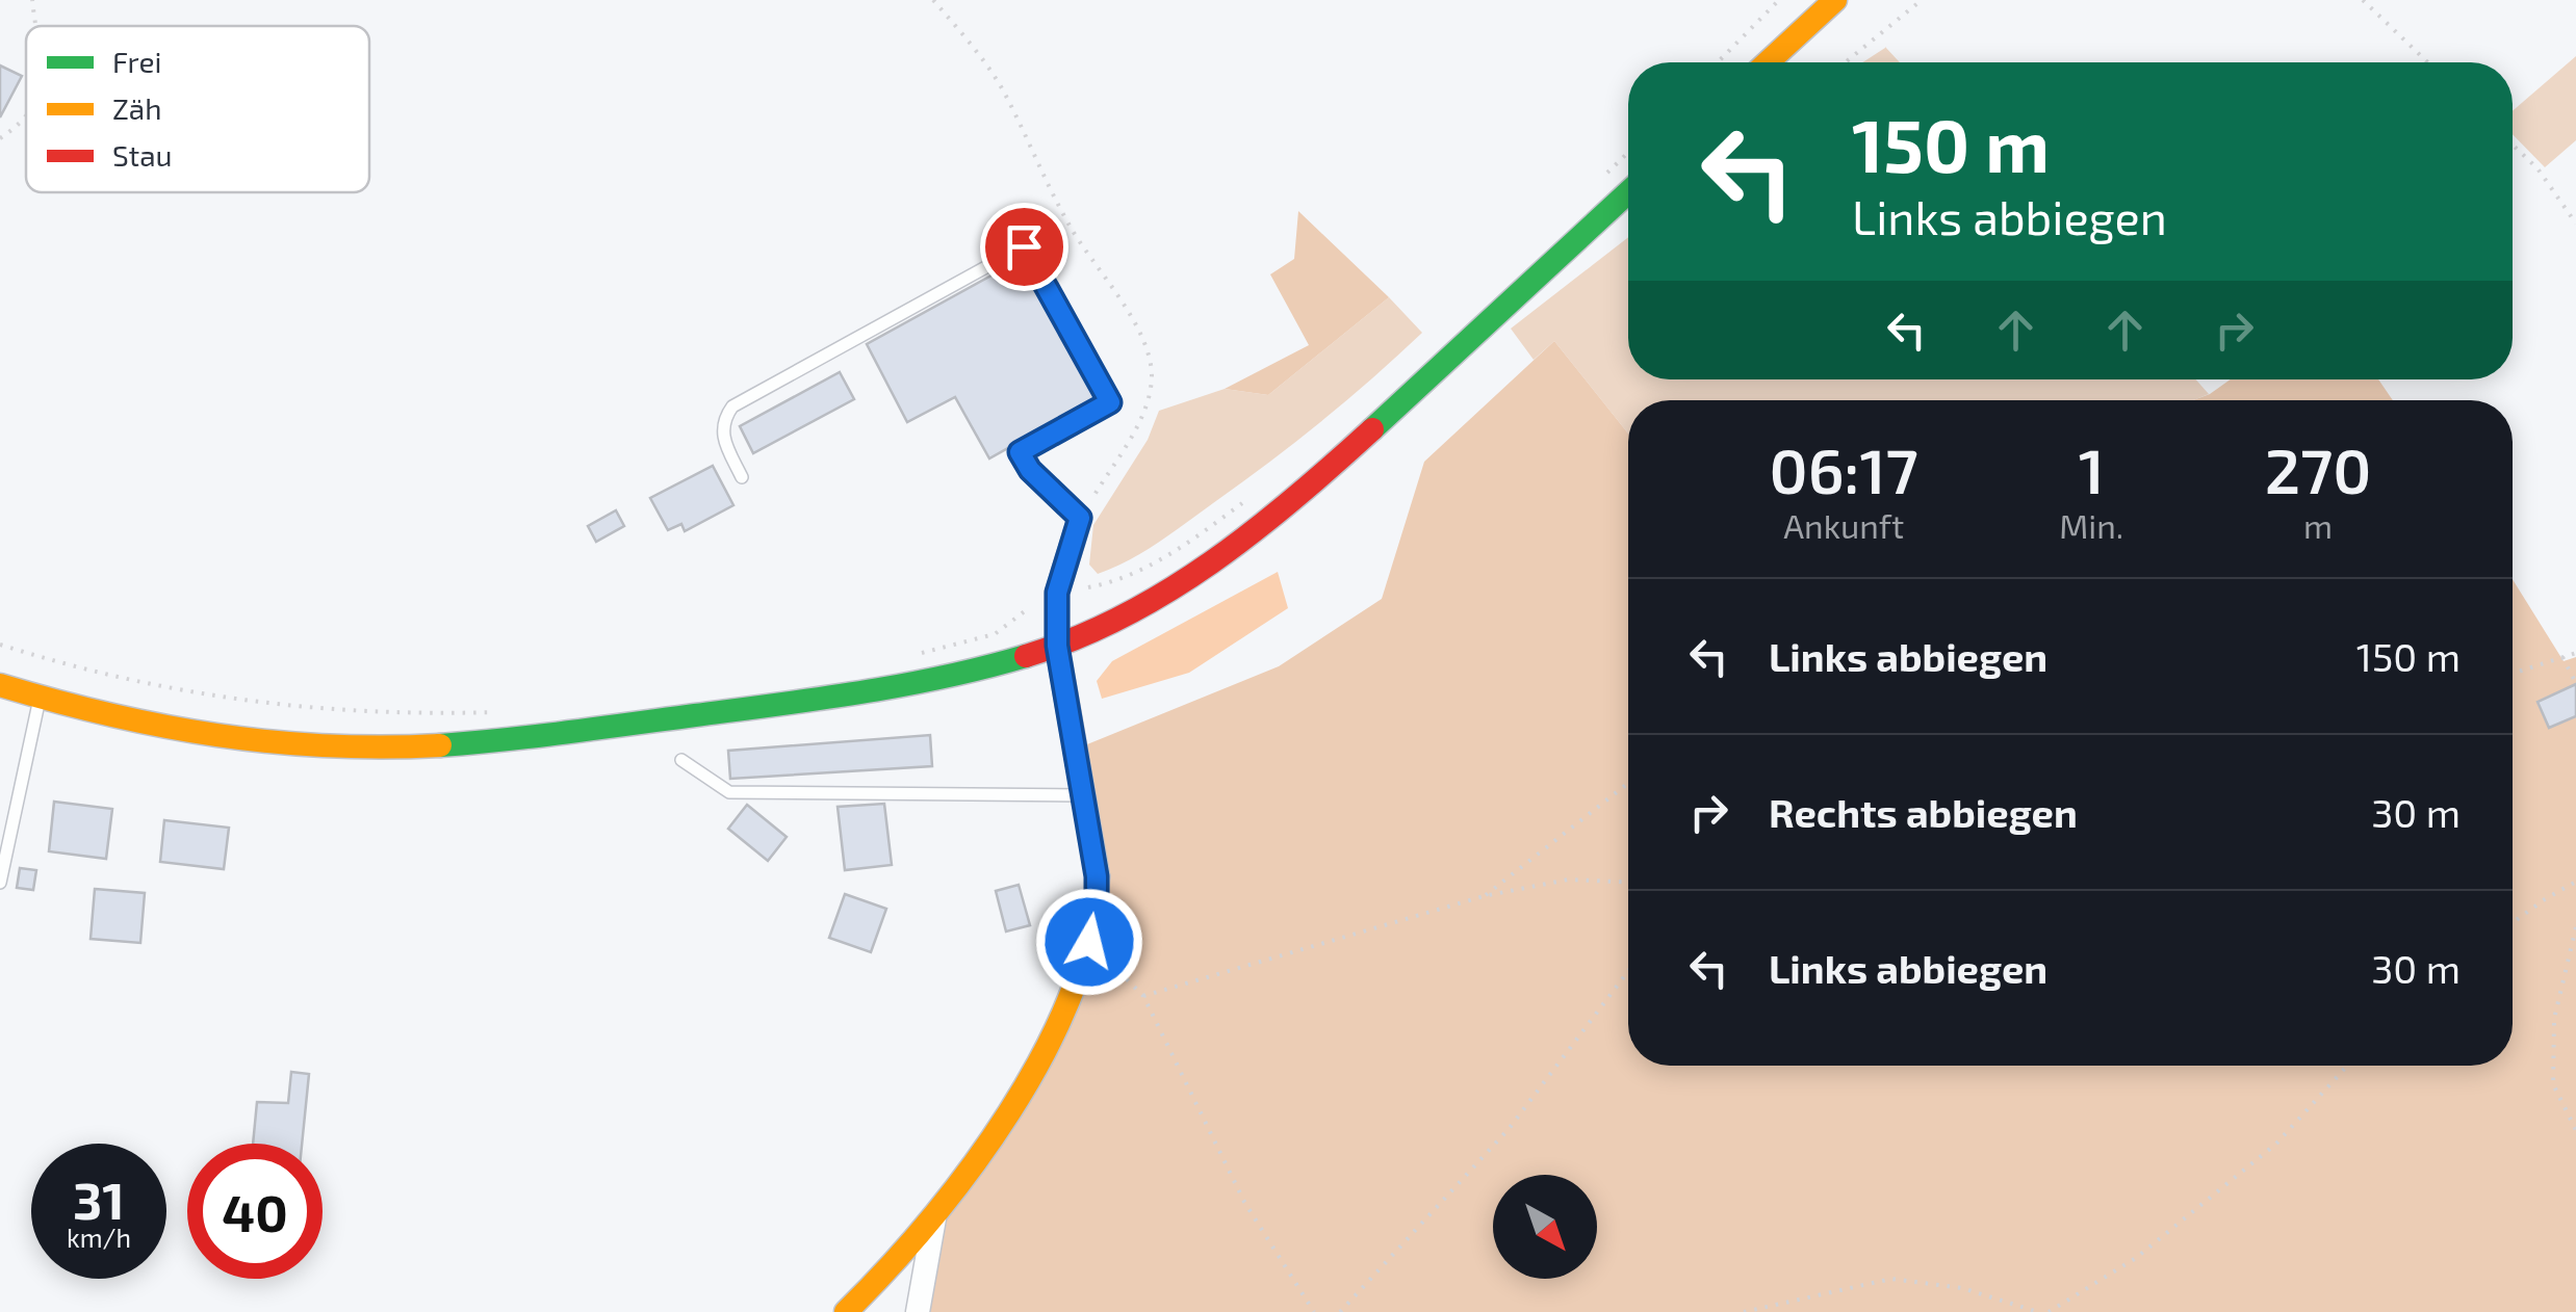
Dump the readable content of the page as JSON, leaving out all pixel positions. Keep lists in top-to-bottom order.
{
  "legend": ["Frei", "Zäh", "Stau"],
  "north": "bottom right",
  "page": {
    "turn": ["150 m", "Links abbiegen"],
    "eta": [
      "06:17",
      "Ankunft",
      "1",
      "Min.",
      "270",
      "m"
    ],
    "list": [
      {
        "name": "Links abbiegen",
        "value": "150 m"
      },
      {
        "name": "Rechts abbiegen",
        "value": "30 m"
      },
      {
        "name": "Links abbiegen",
        "value": "30 m"
      }
    ],
    "speed": "31 km/h",
    "limit": "40"
  }
}
